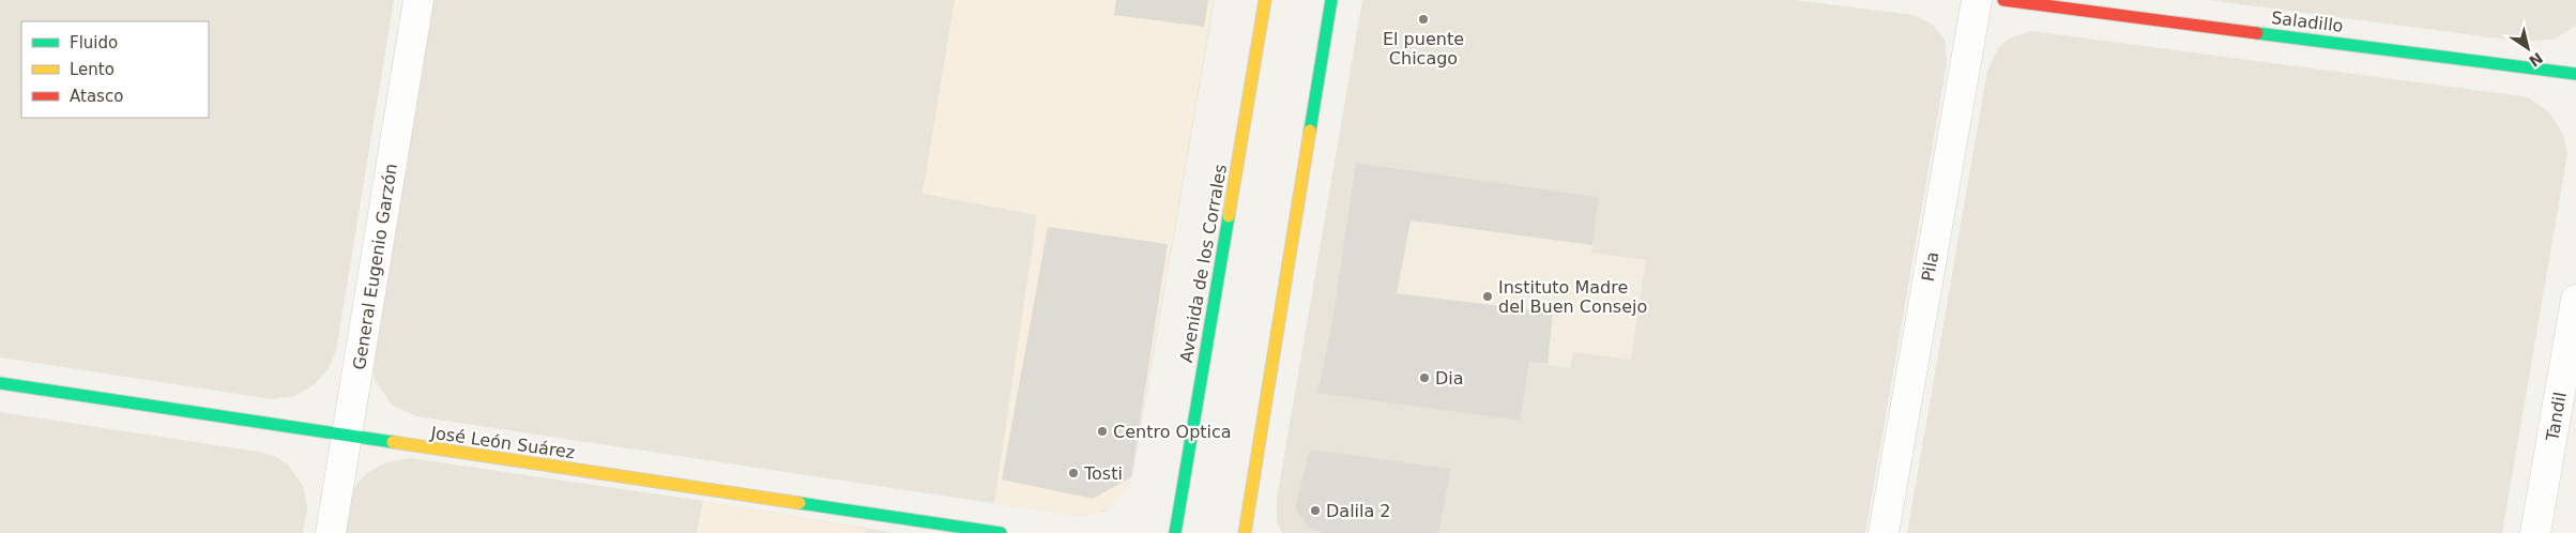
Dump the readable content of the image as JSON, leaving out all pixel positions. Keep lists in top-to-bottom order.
{
  "streets": {
    "street": [
      "Saladillo",
      "Avenida de los Corrales",
      "General Eugenio Garzón",
      "Pila",
      "Tandil",
      "José León Suárez"
    ]
  },
  "crossings": [
    ["General Eugenio Garzón", "José León Suárez"]
  ],
  "places": [
    "El puente Chicago",
    "Instituto Madre del Buen Consejo",
    "Dia",
    "Centro Optica",
    "Tosti",
    "Dalila 2"
  ],
  "legend": ["Fluido", "Lento", "Atasco"],
  "north": "bottom right"
}
